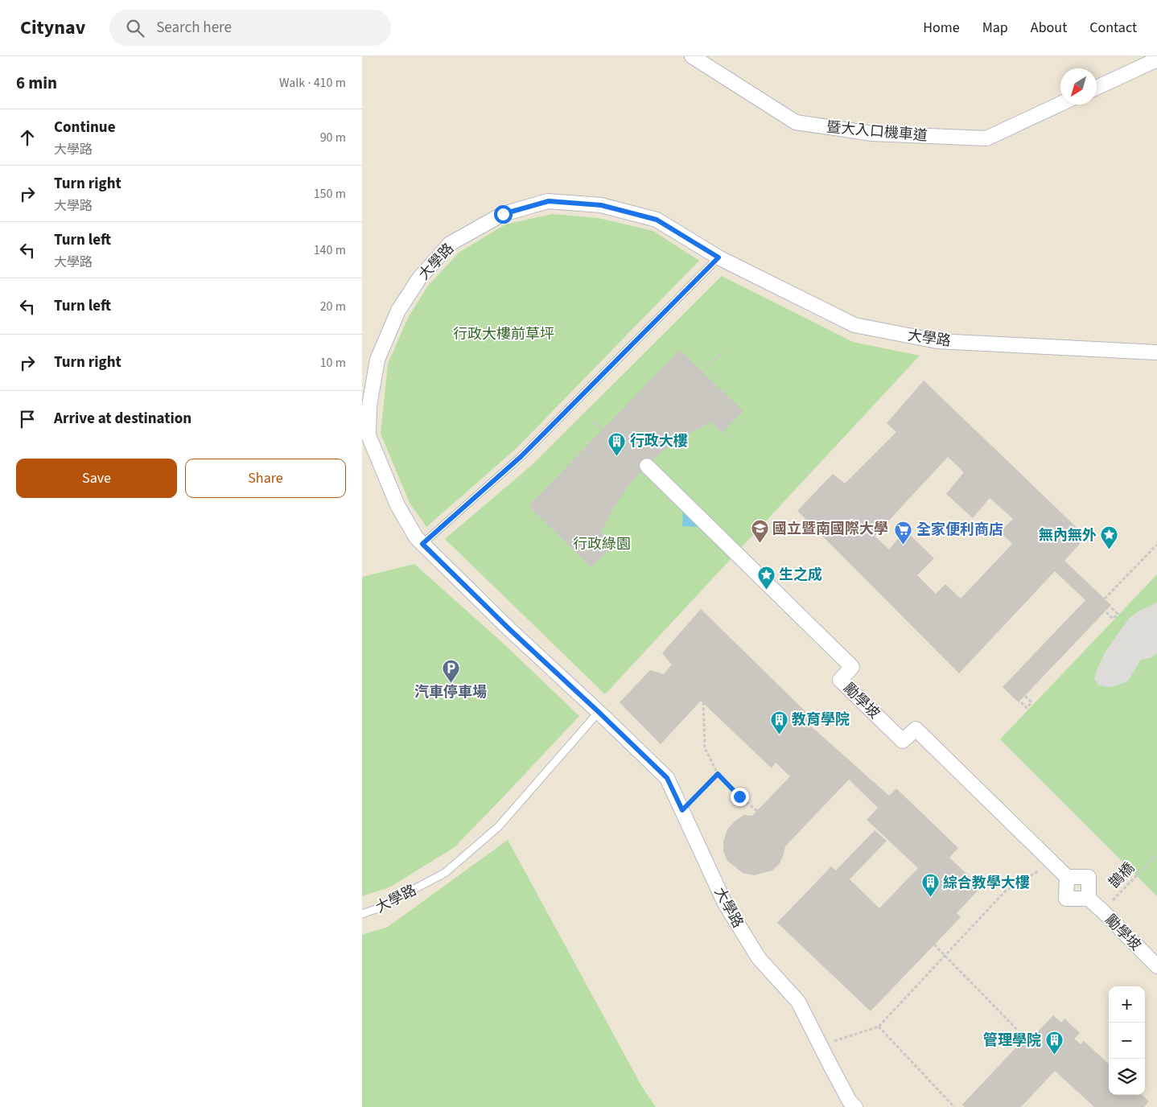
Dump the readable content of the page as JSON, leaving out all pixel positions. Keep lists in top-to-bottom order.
{
  "streets": {
    "street": ["暨大入口機車道", "大學路", "勵學坡"],
    "path": ["鵲橋"]
  },
  "crossings": [
    ["勵學坡", "鵲橋"]
  ],
  "parks": ["行政大樓前草坪", "行政綠園"],
  "places": {
    "building": [
      "行政大樓",
      "教育學院",
      "綜合教學大樓",
      "管理學院"
    ],
    "school or university": ["國立暨南國際大學"],
    "supermarket": ["全家便利商店"],
    "place": ["無內無外", "生之成"],
    "parking": ["汽車停車場"]
  },
  "north": "bottom left",
  "page": {
    "header": "Citynav",
    "search": "Search here",
    "nav": [
      "Home",
      "Map",
      "About",
      "Contact"
    ],
    "heading": ["6 min", "Walk · 410 m"],
    "list": [
      ["Continue", "大學路", "90 m"],
      ["Turn right", "大學路", "150 m"],
      ["Turn left", "大學路", "140 m"],
      ["Turn left", "20 m"],
      ["Turn right", "10 m"],
      "Arrive at destination"
    ],
    "buttons": ["Save", "Share"],
    "map_buttons": ["+", "−"]
  }
}
